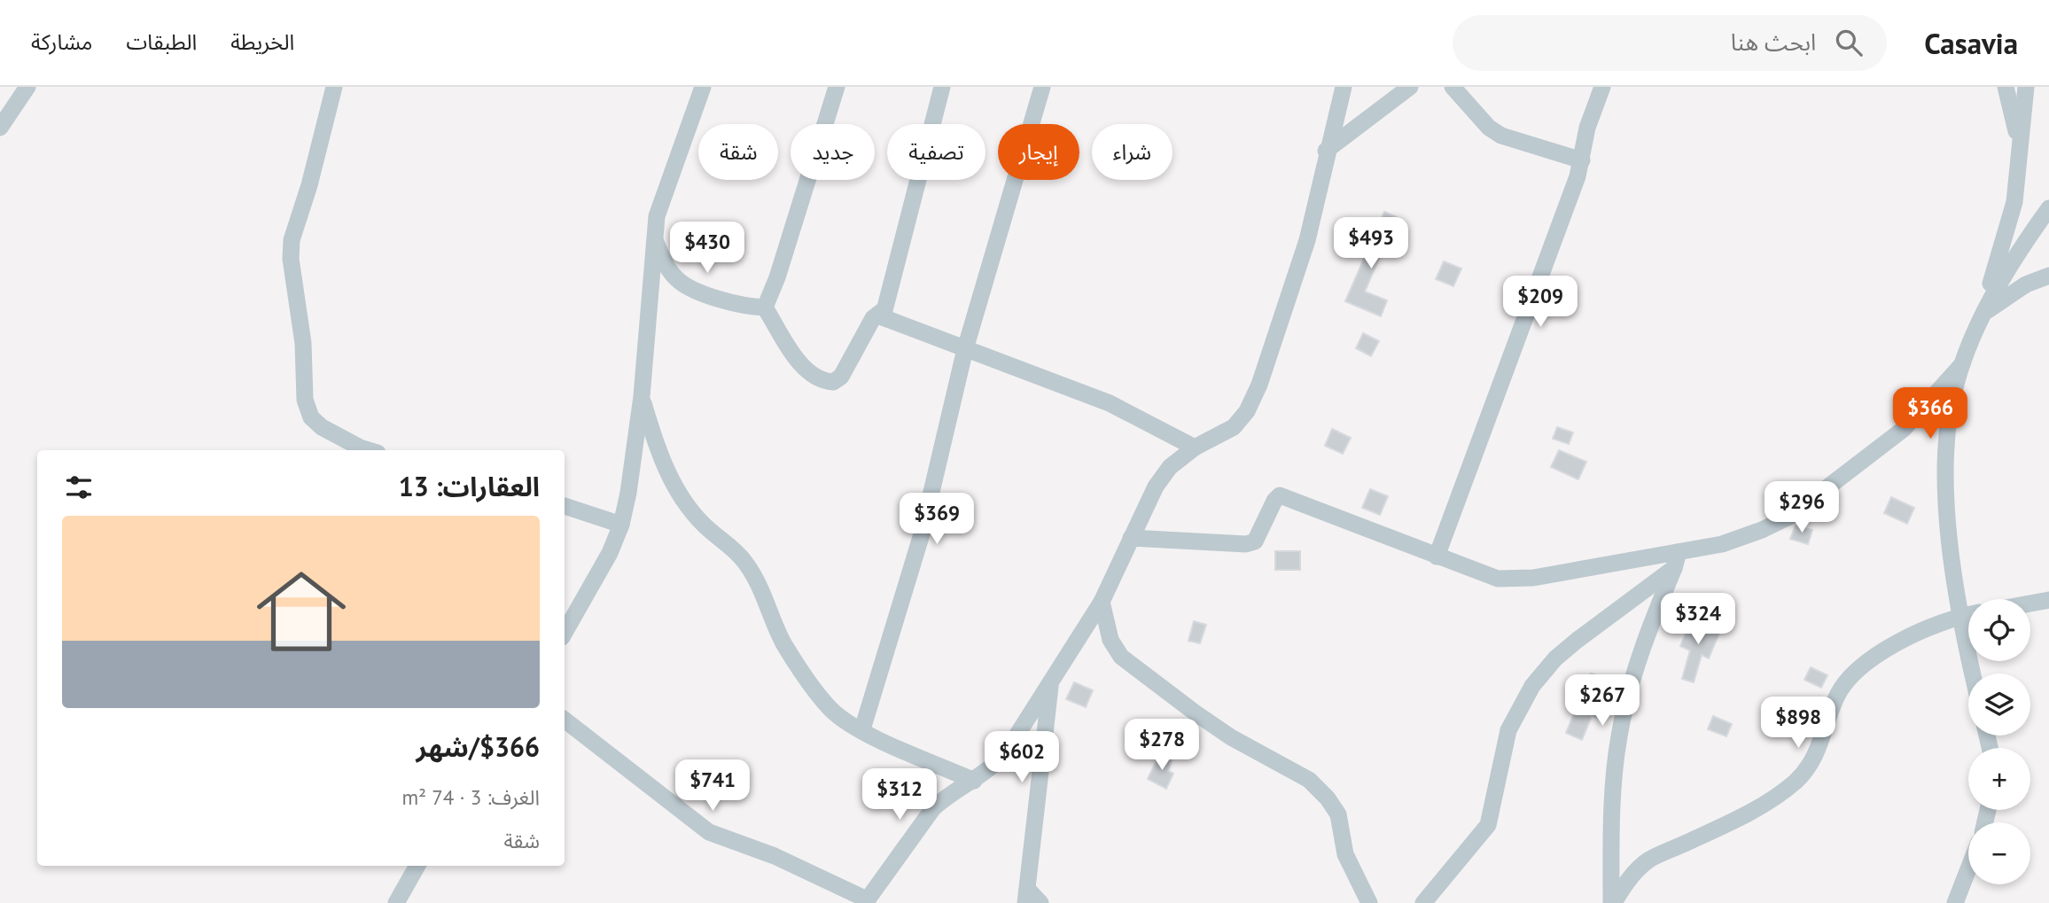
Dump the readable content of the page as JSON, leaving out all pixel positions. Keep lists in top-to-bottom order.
{
  "page": {
    "header": "Casavia",
    "search": "ابحث هنا",
    "nav": ["الخريطة", "الطبقات", "مشاركة"],
    "chip": [
      "شراء",
      "إيجار",
      "تصفية",
      "جديد",
      "شقة"
    ],
    "price": [
      "$493",
      "$430",
      "$209",
      "$366",
      "$296",
      "$369",
      "$324",
      "$267",
      "$898",
      "$278",
      "$602",
      "$741",
      "$312"
    ],
    "heading": "العقارات: 13",
    "list": [
      {
        "name": "$366/شهر",
        "note": "الغرف: 3 · 74 m² · شقة"
      }
    ],
    "map_buttons": ["+", "−"]
  }
}
